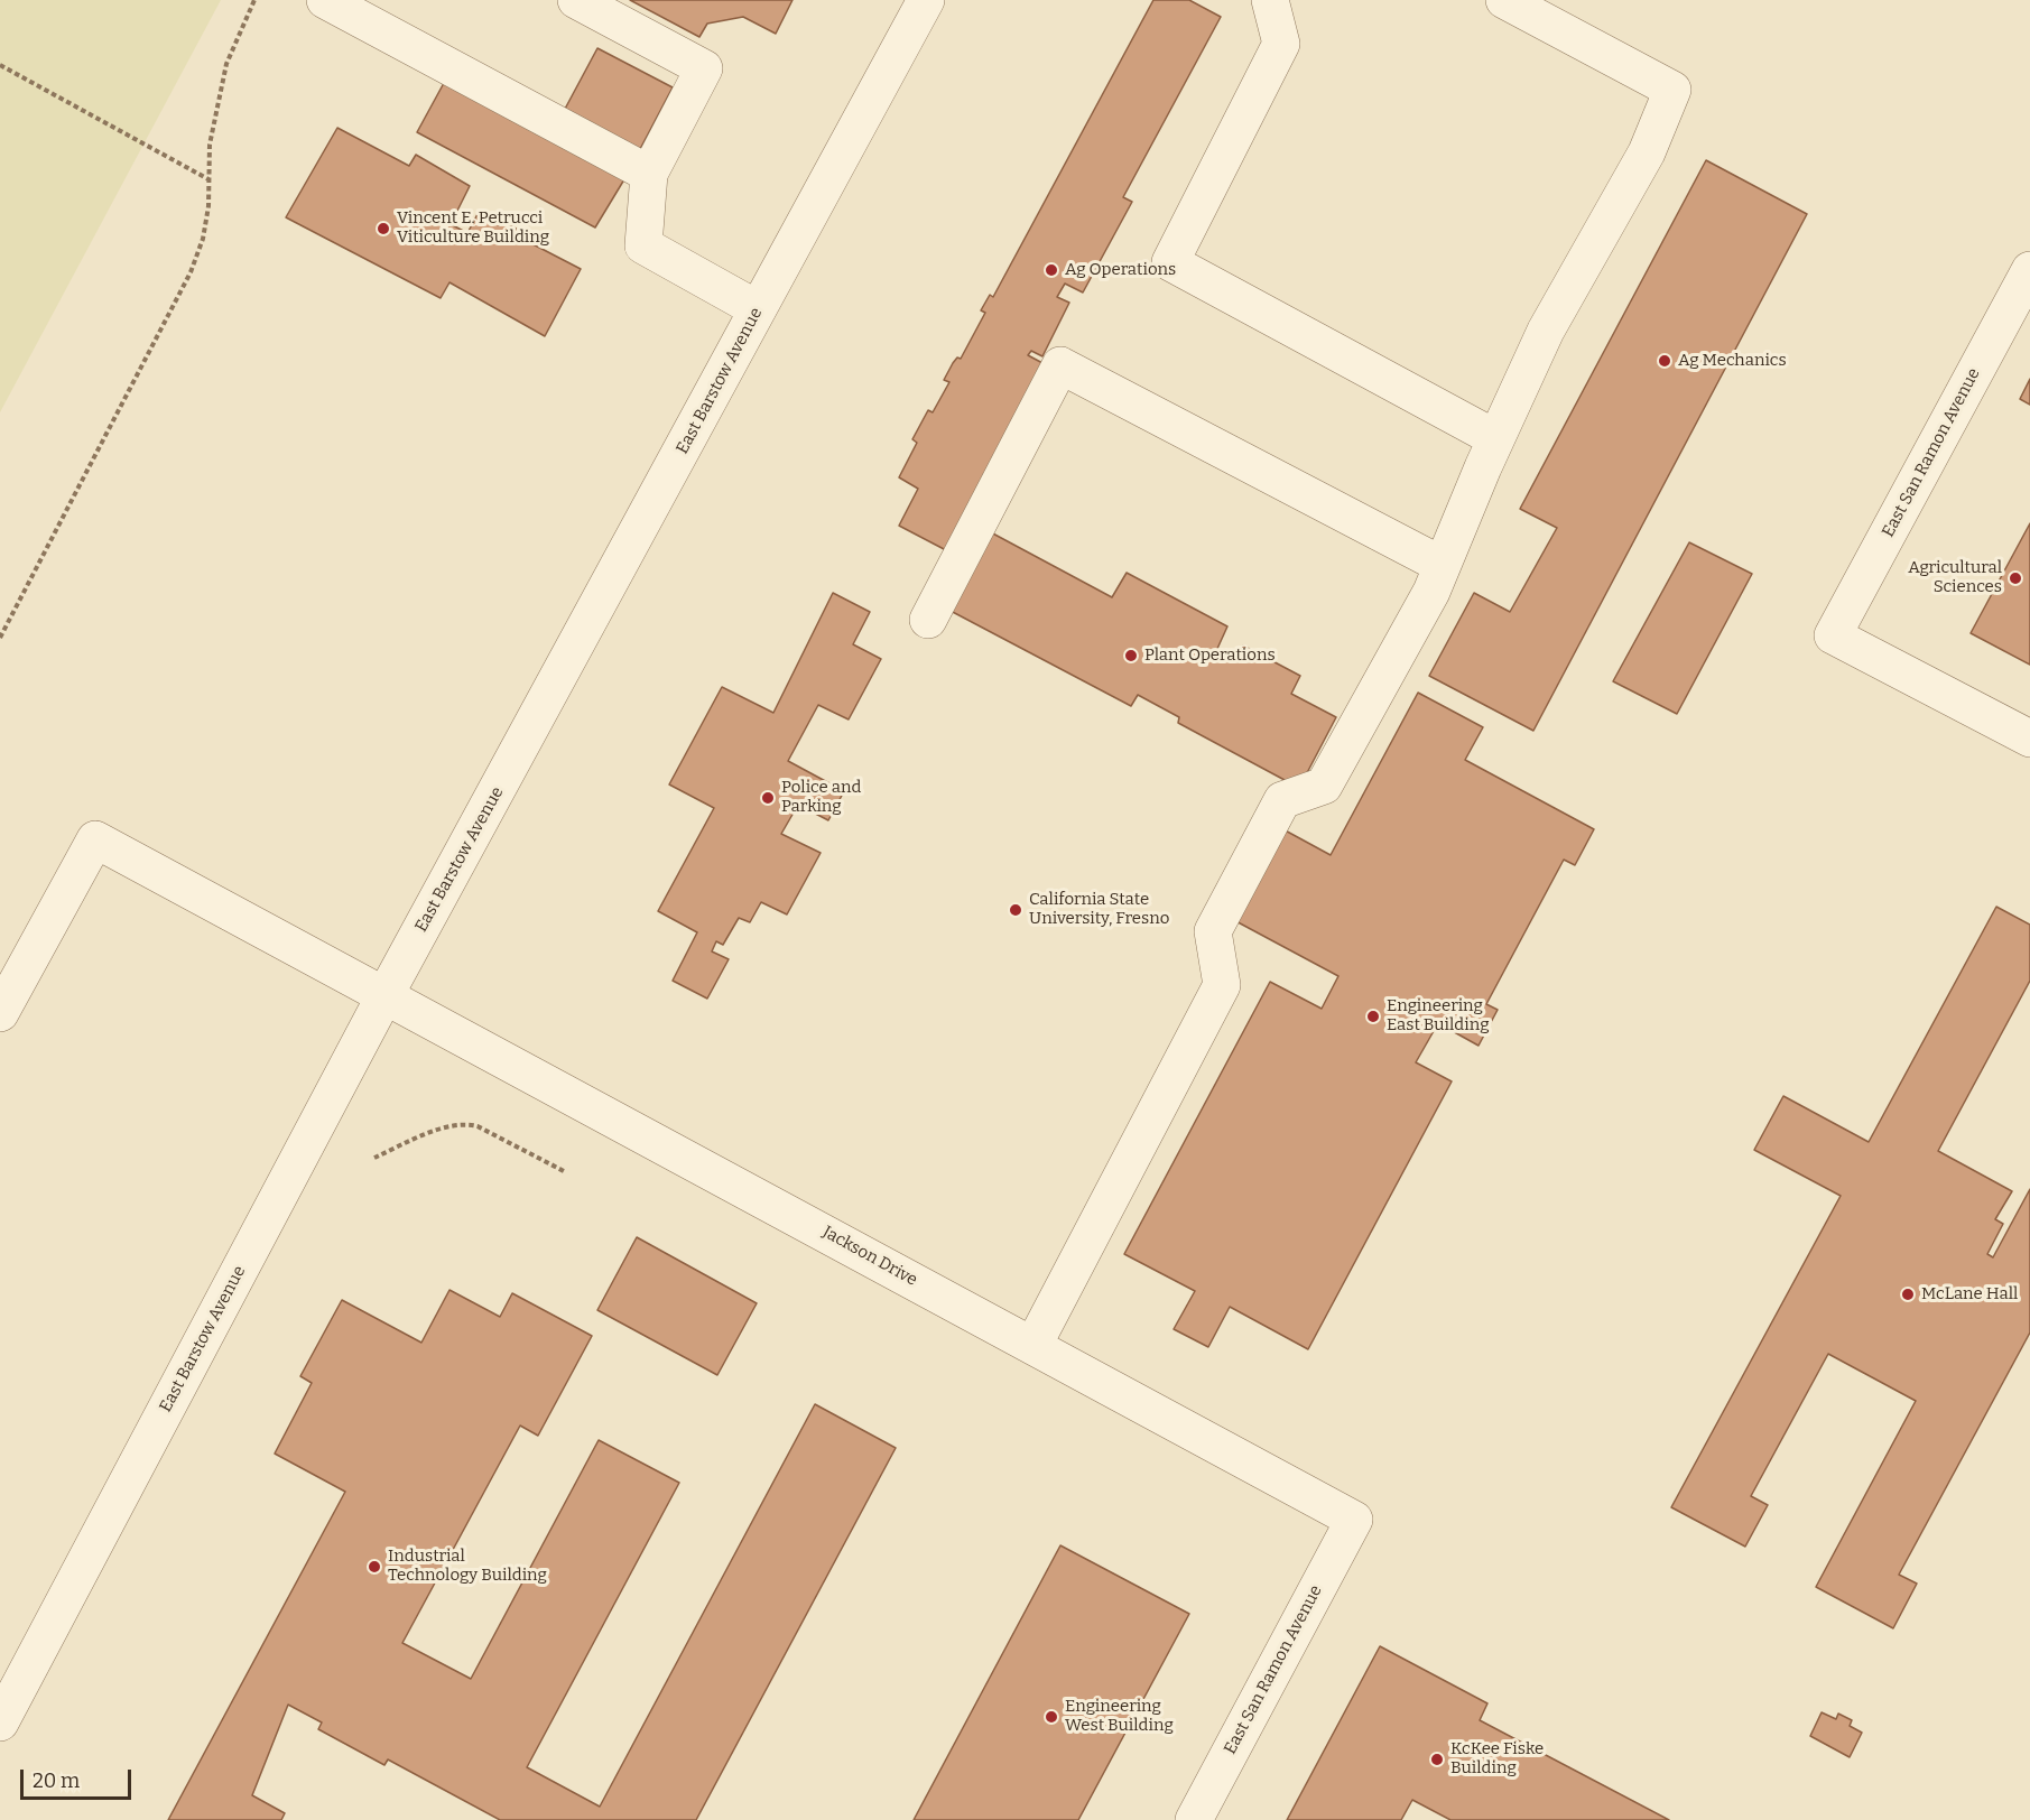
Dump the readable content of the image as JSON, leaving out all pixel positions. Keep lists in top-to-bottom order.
{
  "streets": {
    "street": ["East Barstow Avenue", "East San Ramon Avenue", "Jackson Drive"]
  },
  "crossings": [
    ["East Barstow Avenue", "Jackson Drive"],
    ["East San Ramon Avenue", "Jackson Drive"]
  ],
  "places": [
    "Vincent E. Petrucci Viticulture Building",
    "Ag Operations",
    "Ag Mechanics",
    "Agricultural Sciences",
    "Plant Operations",
    "Police and Parking",
    "California State University, Fresno",
    "Engineering East Building",
    "McLane Hall",
    "Industrial Technology Building",
    "Engineering West Building",
    "KcKee Fiske Building"
  ],
  "scale_bar": "20 m"
}
